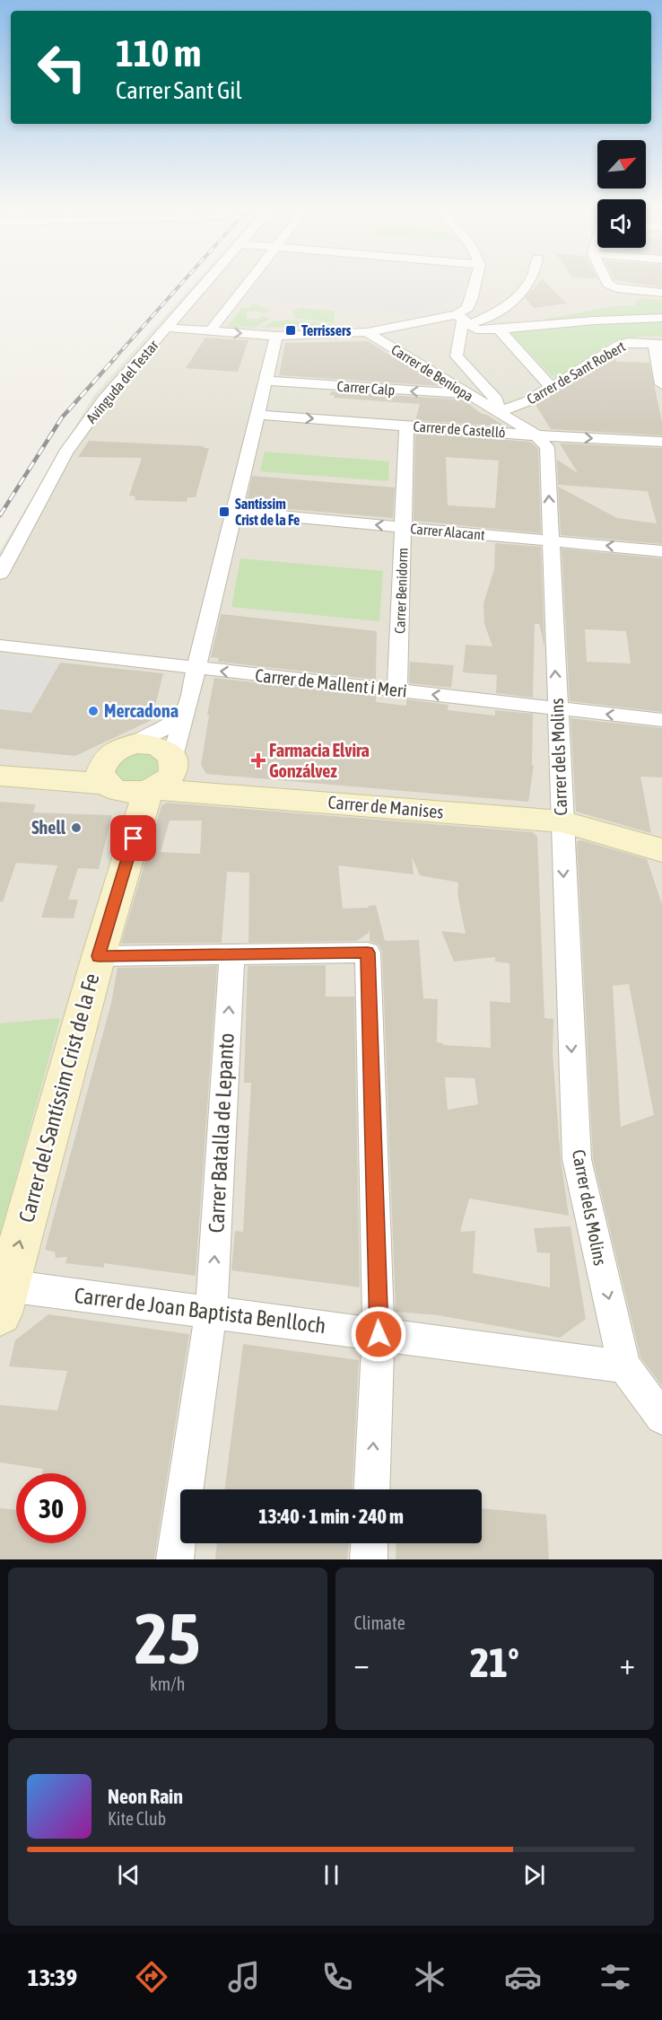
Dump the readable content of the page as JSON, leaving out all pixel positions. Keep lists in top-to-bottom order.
{
  "streets": {
    "street": [
      "Carrer de Beniopa",
      "Carrer de Sant Robert",
      "Avinguda del Testar",
      "Carrer Calp",
      "Carrer de Castelló",
      "Carrer Alacant",
      "Carrer Benidorm",
      "Carrer de Mallent i Meri",
      "Carrer dels Molins",
      "Carrer de Manises",
      "Carrer del Santíssim Crist de la Fe",
      "Carrer Batalla de Lepanto",
      "Carrer de Joan Baptista Benlloch"
    ]
  },
  "crossings": [
    ["Carrer de Beniopa", "Carrer de Sant Robert"],
    ["Carrer de Beniopa", "Carrer Calp"],
    ["Carrer de Sant Robert", "Carrer de Castelló"],
    ["Carrer de Sant Robert", "Carrer dels Molins"],
    ["Carrer Calp", "Carrer del Santíssim Crist de la Fe"],
    ["Carrer de Castelló", "Carrer Benidorm"],
    ["Carrer de Castelló", "Carrer dels Molins"],
    ["Carrer de Castelló", "Carrer del Santíssim Crist de la Fe"],
    ["Carrer Alacant", "Carrer Benidorm"],
    ["Carrer Alacant", "Carrer dels Molins"],
    ["Carrer Alacant", "Carrer del Santíssim Crist de la Fe"],
    ["Carrer Benidorm", "Carrer de Mallent i Meri"],
    ["Carrer de Mallent i Meri", "Carrer dels Molins"],
    ["Carrer de Mallent i Meri", "Carrer del Santíssim Crist de la Fe"],
    ["Carrer dels Molins", "Carrer de Manises"],
    ["Carrer dels Molins", "Carrer de Joan Baptista Benlloch"],
    ["Carrer de Manises", "Carrer del Santíssim Crist de la Fe"],
    ["Carrer del Santíssim Crist de la Fe", "Carrer de Joan Baptista Benlloch"],
    ["Carrer Batalla de Lepanto", "Carrer de Joan Baptista Benlloch"]
  ],
  "one_way": ["Carrer de Mallent i Meri", "Carrer del Santíssim Crist de la Fe", "Carrer Batalla de Lepanto"],
  "places": {
    "transit": ["Terrissers", "Santíssim Crist de la Fe"],
    "other": ["Mercadona", "Shell"],
    "health": ["Farmacia Elvira Gonzálvez"]
  },
  "north": "top right",
  "page": {
    "turn": ["110 m", "Carrer Sant Gil"],
    "limit": "30",
    "trip": "13:40 · 1 min · 240 m",
    "tile": [
      ["25", "km/h"],
      "Climate"
    ],
    "heat": ["−", "21°", "+"],
    "song": ["Neon Rain", "Kite Club"],
    "tabs": "13:39"
  }
}
